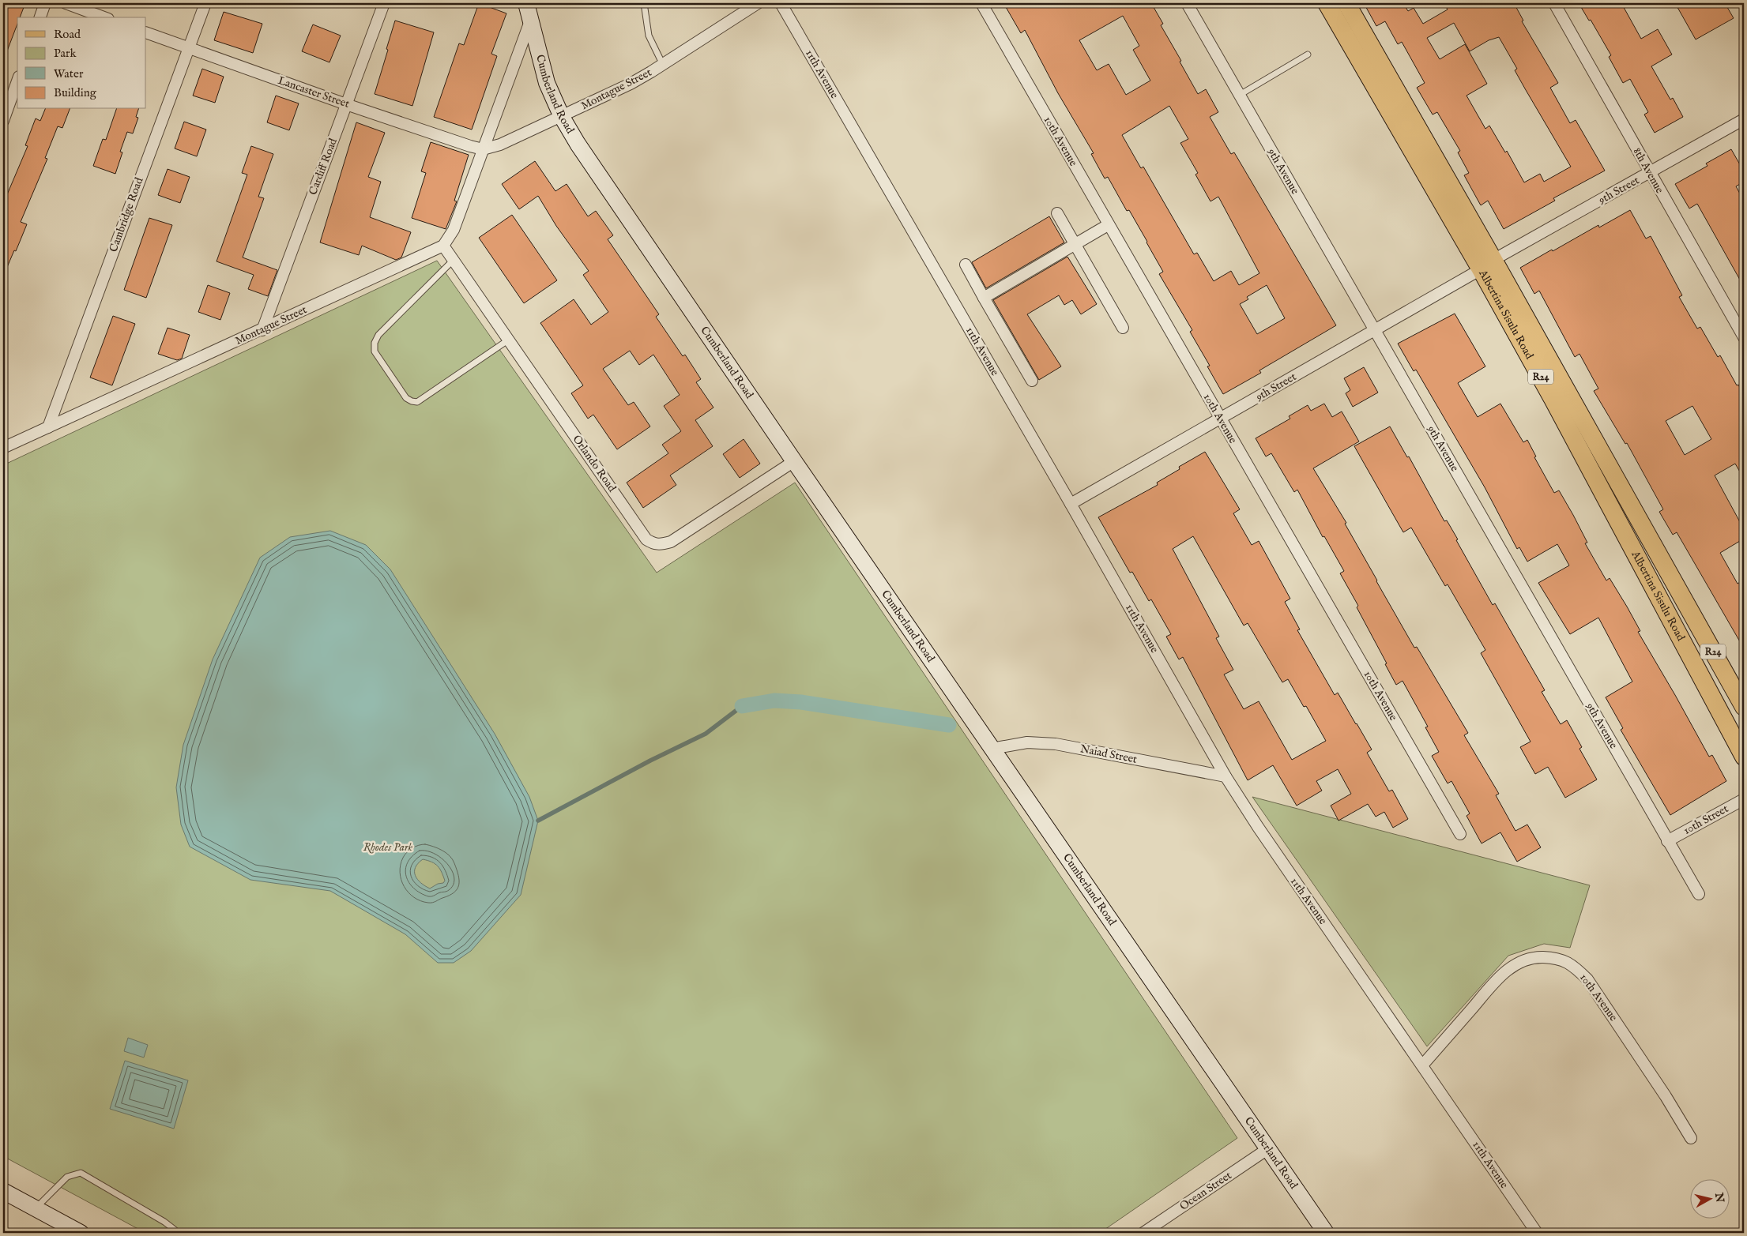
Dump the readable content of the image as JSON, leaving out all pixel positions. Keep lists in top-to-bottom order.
{
  "streets": {
    "main road": ["Albertina Sisulu Road", "R24"],
    "street": [
      "11th Avenue",
      "Montague Street",
      "Lancaster Street",
      "Cumberland Road",
      "10th Avenue",
      "Cardiff Road",
      "8th Avenue",
      "9th Avenue",
      "9th Street",
      "Cambridge Road",
      "Orlando Road",
      "Naiad Street",
      "10th Street",
      "Ocean Street"
    ]
  },
  "crossings": [
    ["11th Avenue", "10th Avenue"],
    ["11th Avenue", "9th Street"],
    ["11th Avenue", "Naiad Street"],
    ["Montague Street", "Lancaster Street"],
    ["Montague Street", "Cumberland Road"],
    ["Montague Street", "Cardiff Road"],
    ["Montague Street", "Cambridge Road"],
    ["Montague Street", "Orlando Road"],
    ["Lancaster Street", "Cardiff Road"],
    ["Lancaster Street", "Cambridge Road"],
    ["Cumberland Road", "Orlando Road"],
    ["Cumberland Road", "Naiad Street"],
    ["Cumberland Road", "Ocean Street"],
    ["10th Avenue", "9th Street"],
    ["8th Avenue", "9th Street"],
    ["9th Avenue", "9th Street"],
    ["9th Avenue", "10th Street"],
    ["9th Street", "Albertina Sisulu Road"]
  ],
  "parks": ["Rhodes Park"],
  "legend": [
    "Road",
    "Park",
    "Water",
    "Building"
  ],
  "north": "right"
}
